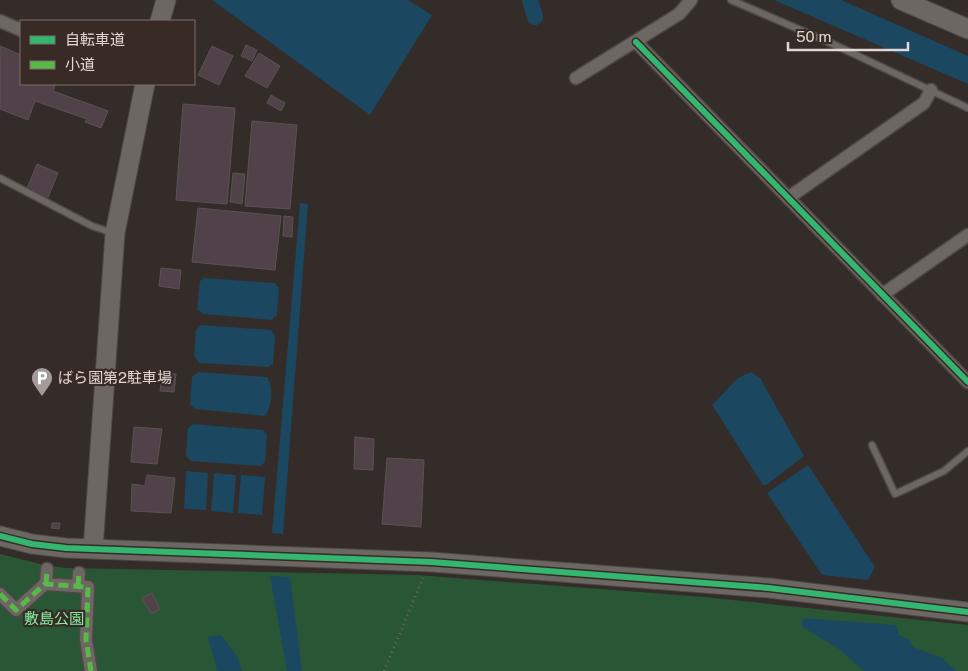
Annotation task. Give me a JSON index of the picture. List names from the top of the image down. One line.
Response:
{"parks":["敷島公園"],"places":{"parking":["ばら園第2駐車場"]},"legend":["自転車道","小道"],"scale_bar":"50 m"}
